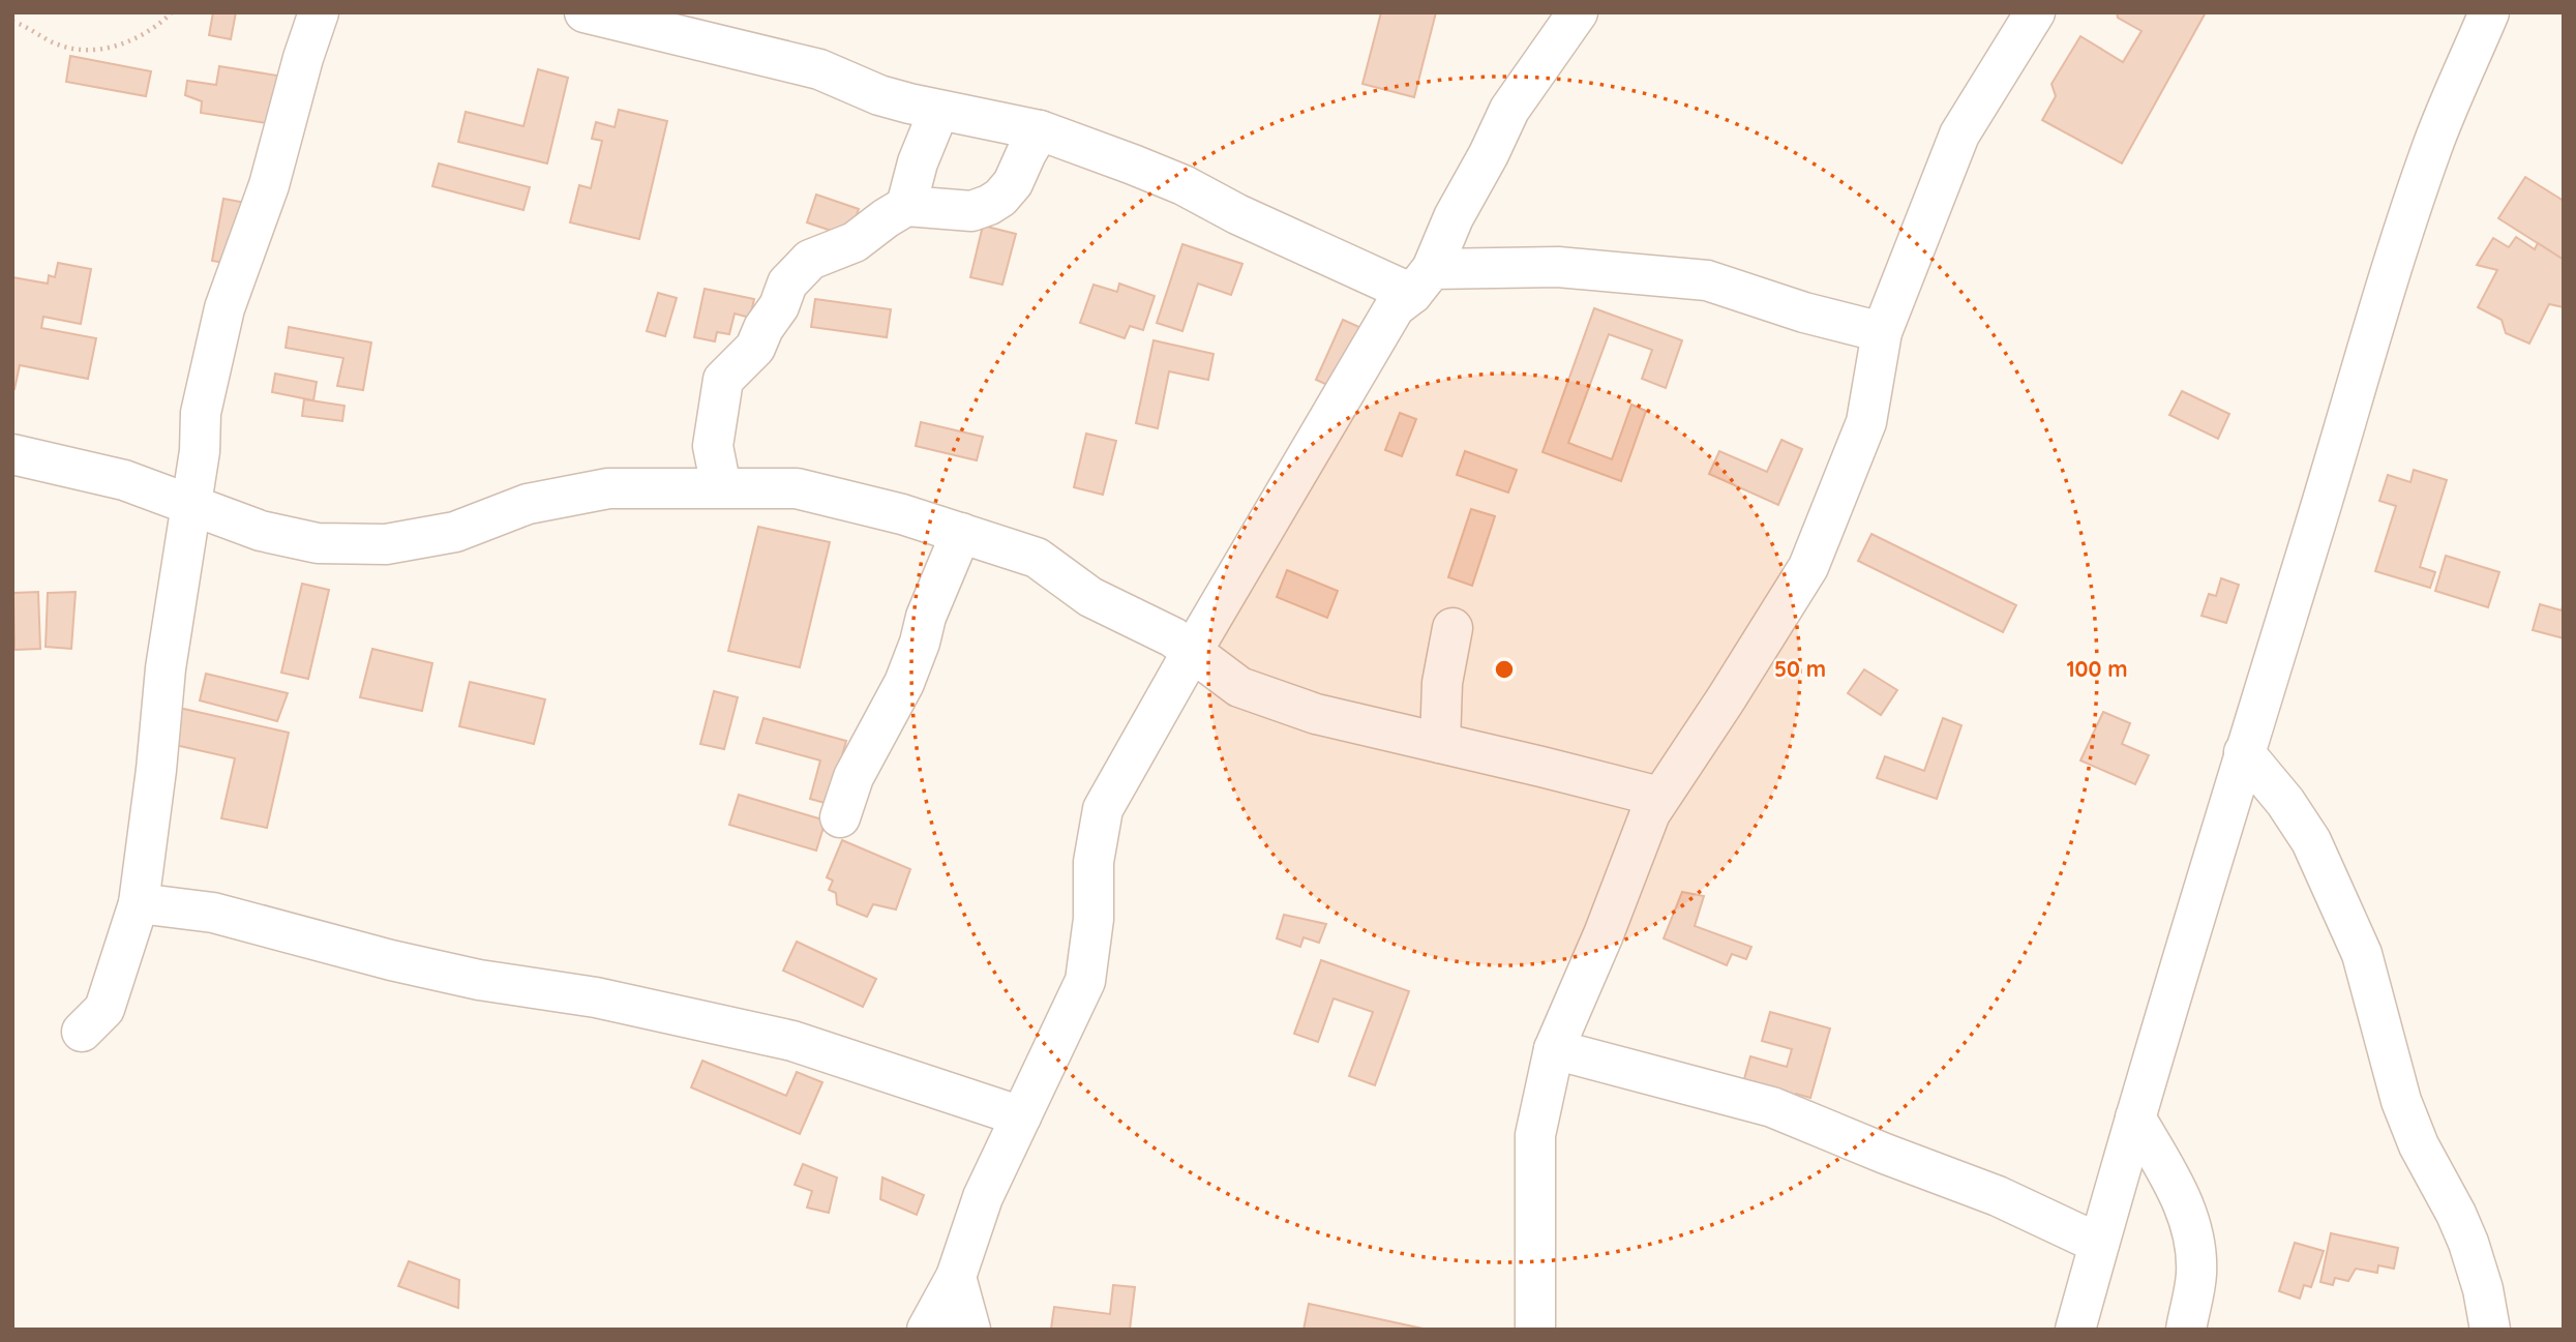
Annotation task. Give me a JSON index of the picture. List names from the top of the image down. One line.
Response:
{"rings":["50 m","100 m"]}
